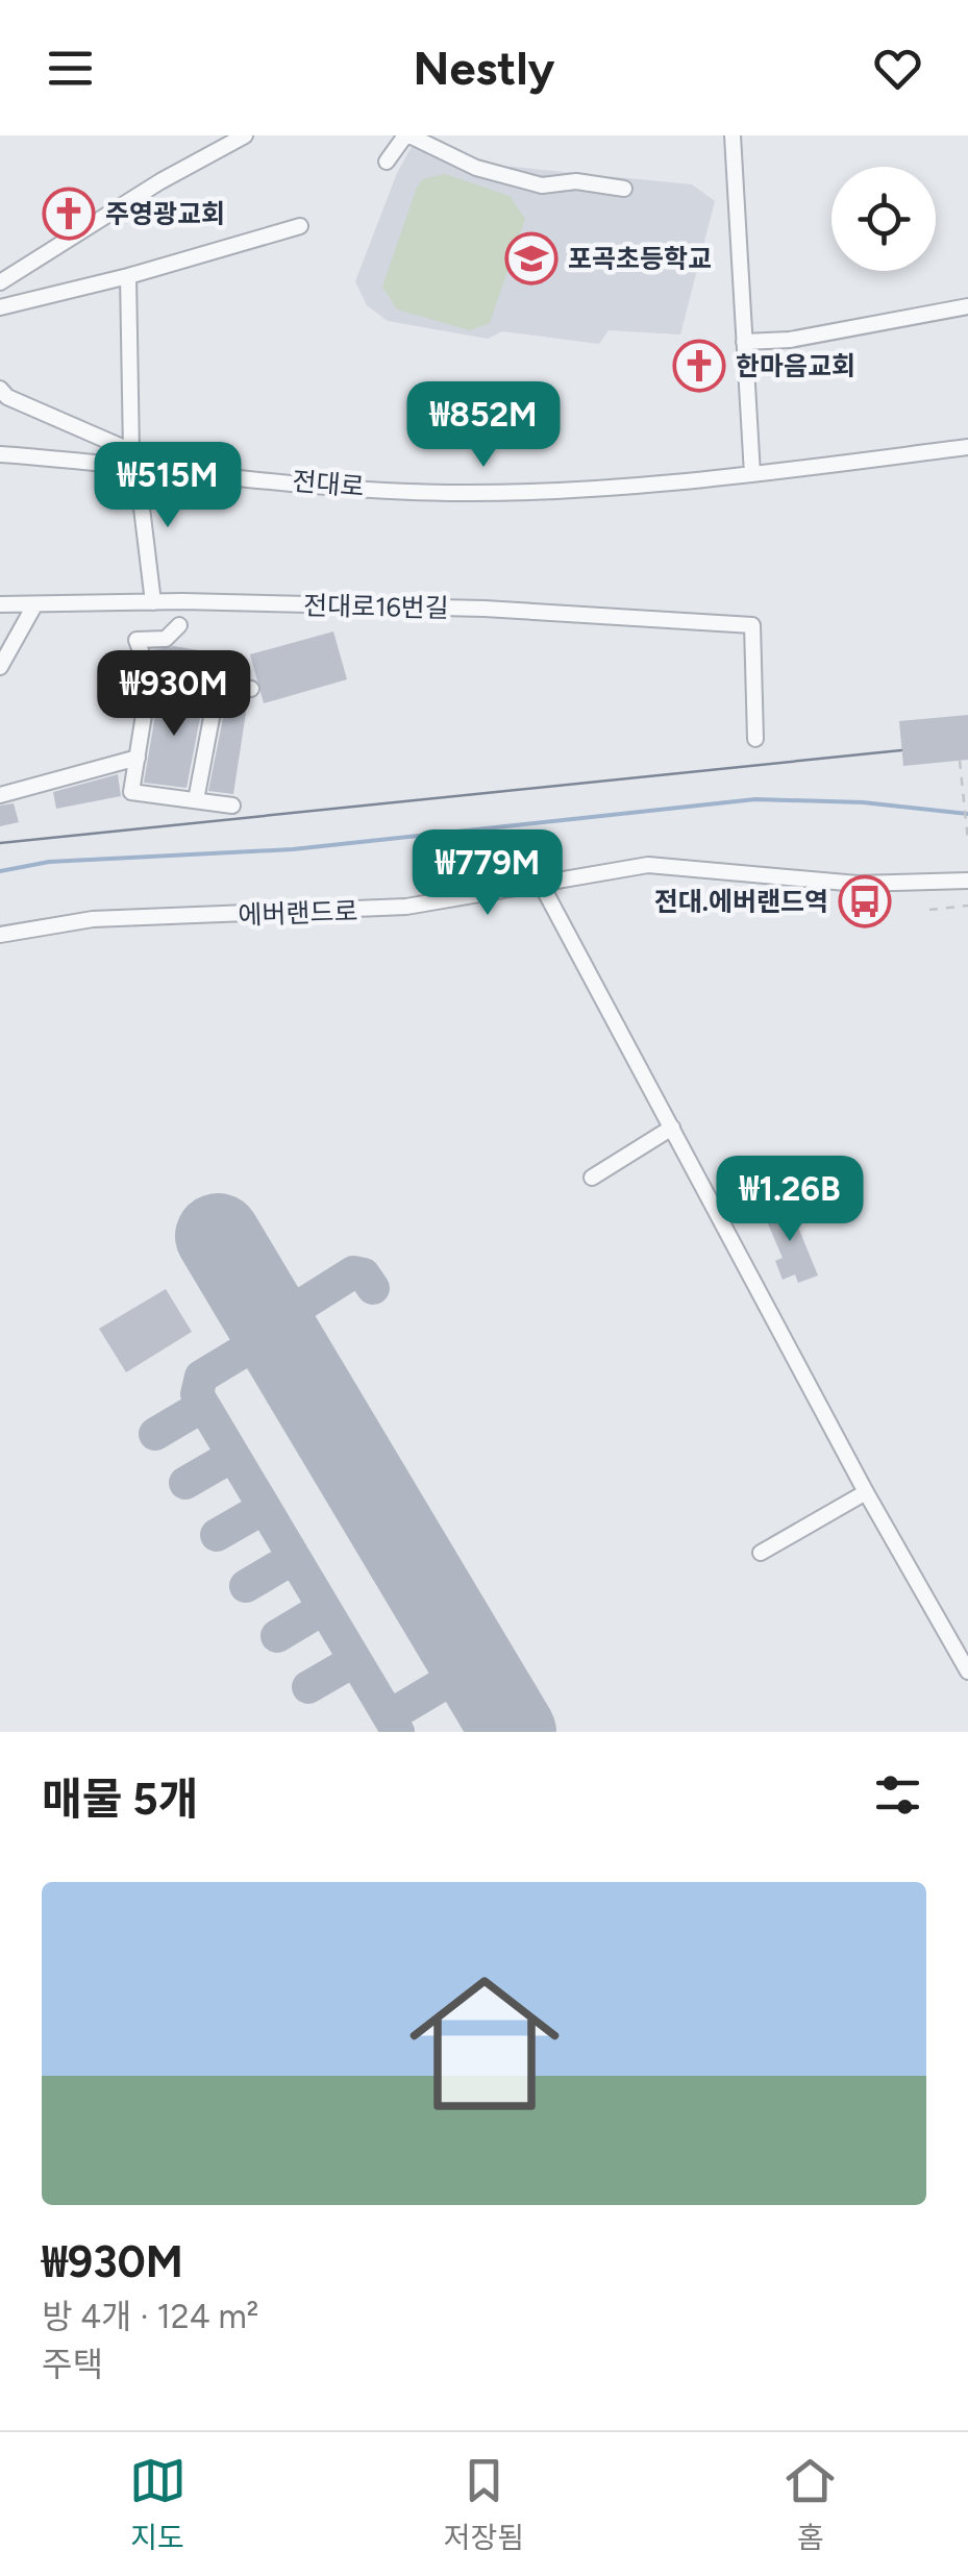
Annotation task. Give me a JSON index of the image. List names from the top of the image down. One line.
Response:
{"streets":{"street":["전대로","전대로16번길","에버랜드로"]},"places":{"church":["주영광교회","한마음교회"],"school or university":["포곡초등학교"],"bus stop":["전대.에버랜드역"]},"page":{"header":"Nestly","price":["₩852M","₩515M","₩930M","₩779M","₩1.26B"],"heading":"매물 5개","list":[{"name":"₩930M","note":"방 4개 · 124 m² · 주택"}],"tabs":["지도","저장됨","홈"]}}
